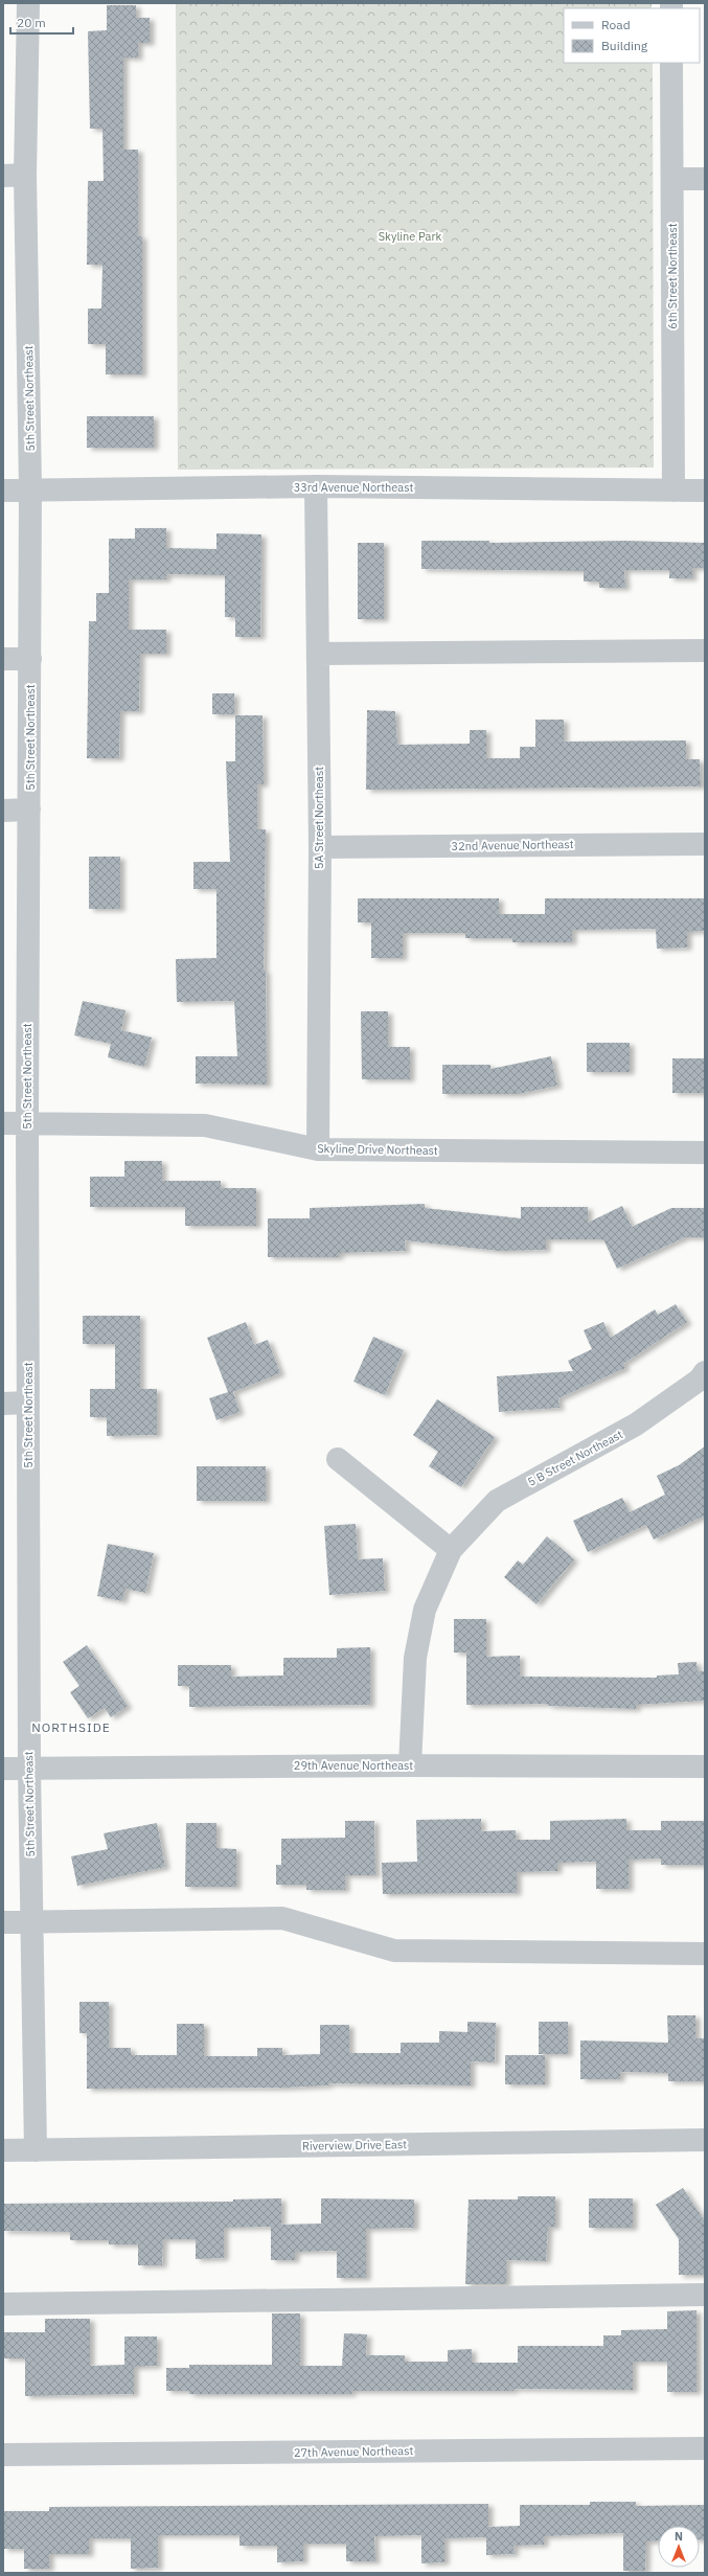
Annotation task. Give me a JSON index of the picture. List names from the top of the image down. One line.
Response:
{"streets":{"street":["6th Street Northeast","5th Street Northeast","33rd Avenue Northeast","5A Street Northeast","32nd Avenue Northeast","Skyline Drive Northeast","5 B Street Northeast","29th Avenue Northeast","Riverview Drive East","27th Avenue Northeast"]},"crossings":[["6th Street Northeast","33rd Avenue Northeast"],["5th Street Northeast","33rd Avenue Northeast"],["5th Street Northeast","Skyline Drive Northeast"],["5th Street Northeast","29th Avenue Northeast"],["5th Street Northeast","Riverview Drive East"],["33rd Avenue Northeast","5A Street Northeast"],["5A Street Northeast","32nd Avenue Northeast"],["5A Street Northeast","Skyline Drive Northeast"],["5 B Street Northeast","29th Avenue Northeast"]],"districts":["NORTHSIDE"],"parks":["Skyline Park"],"legend":["Road","Building"],"scale_bar":"20 m","north":"top"}
